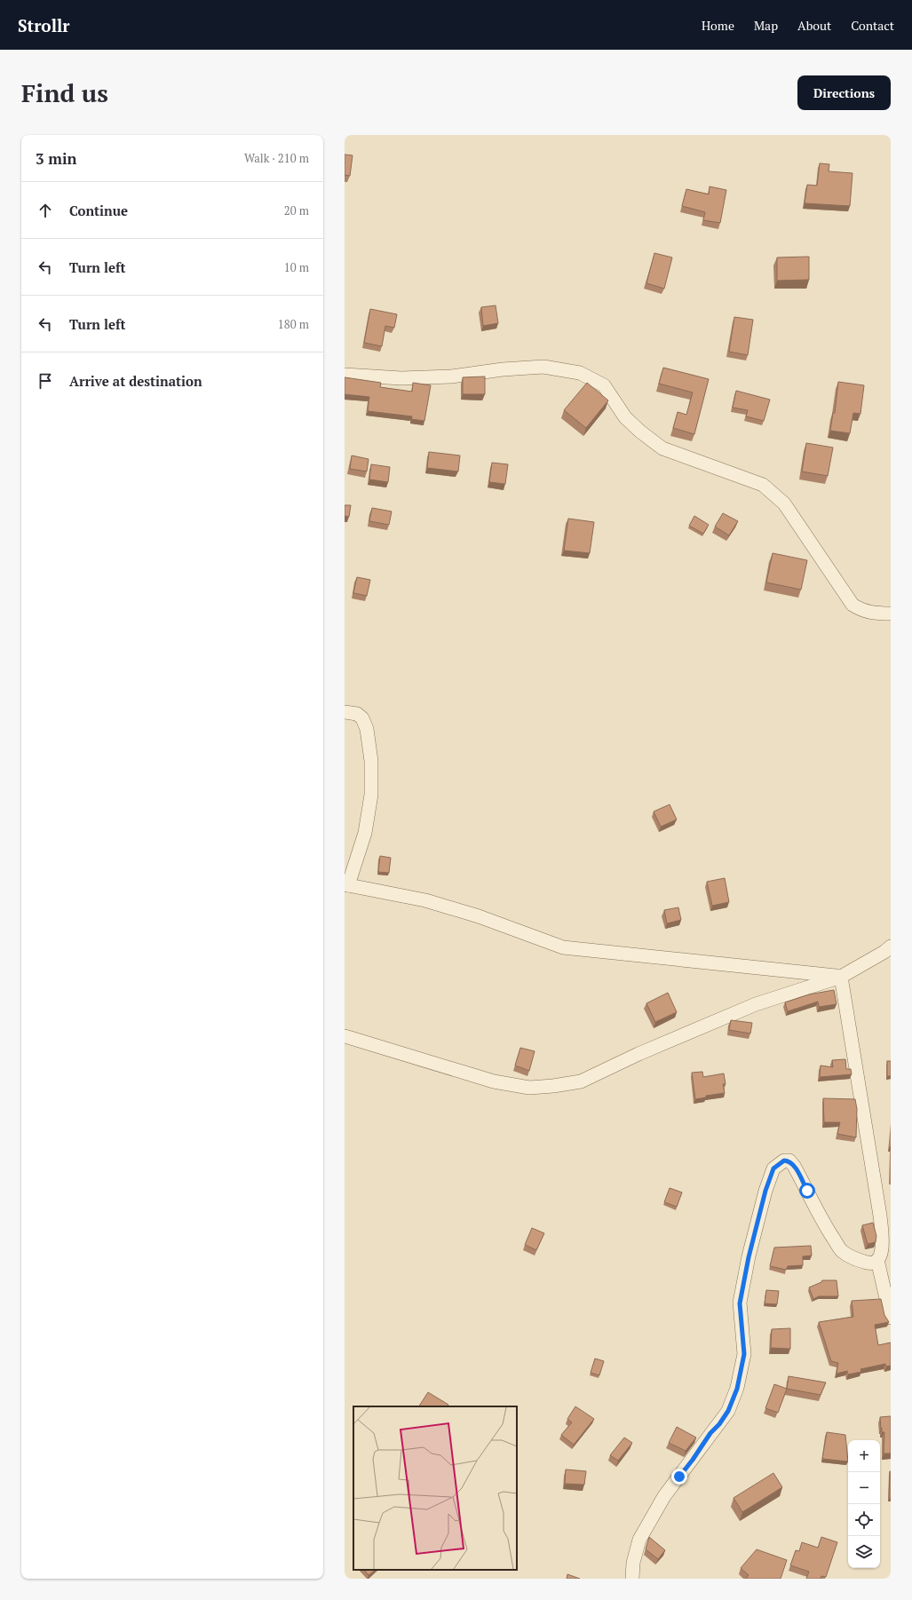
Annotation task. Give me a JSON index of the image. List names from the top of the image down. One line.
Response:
{"page":{"header":"Strollr","nav":["Home","Map","About","Contact"],"buttons":"Directions","title":"Find us","heading":["3 min","Walk · 210 m"],"list":[["Continue","20 m"],["Turn left","10 m"],["Turn left","180 m"],"Arrive at destination"],"map_buttons":["+","−"]}}
